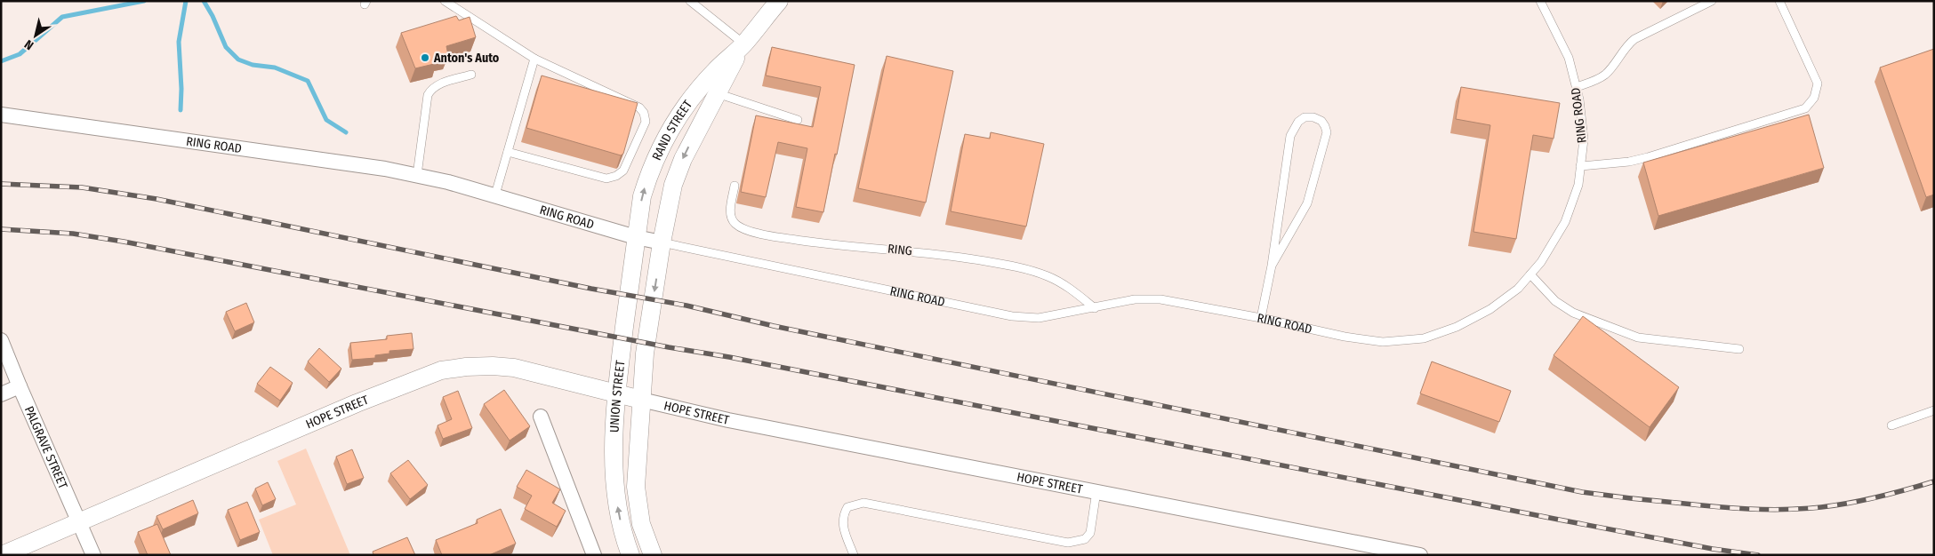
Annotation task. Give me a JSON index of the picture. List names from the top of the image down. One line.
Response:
{"streets":{"street":["RING ROAD","RAND STREET","UNION STREET","HOPE STREET","PALGRAVE STREET"],"lane":["RING"]},"crossings":[["RING ROAD","RAND STREET"],["RING ROAD","RING"],["RING ROAD","UNION STREET"],["RAND STREET","UNION STREET"],["UNION STREET","HOPE STREET"],["HOPE STREET","PALGRAVE STREET"]],"places":["Anton's Auto"],"north":"bottom left"}
